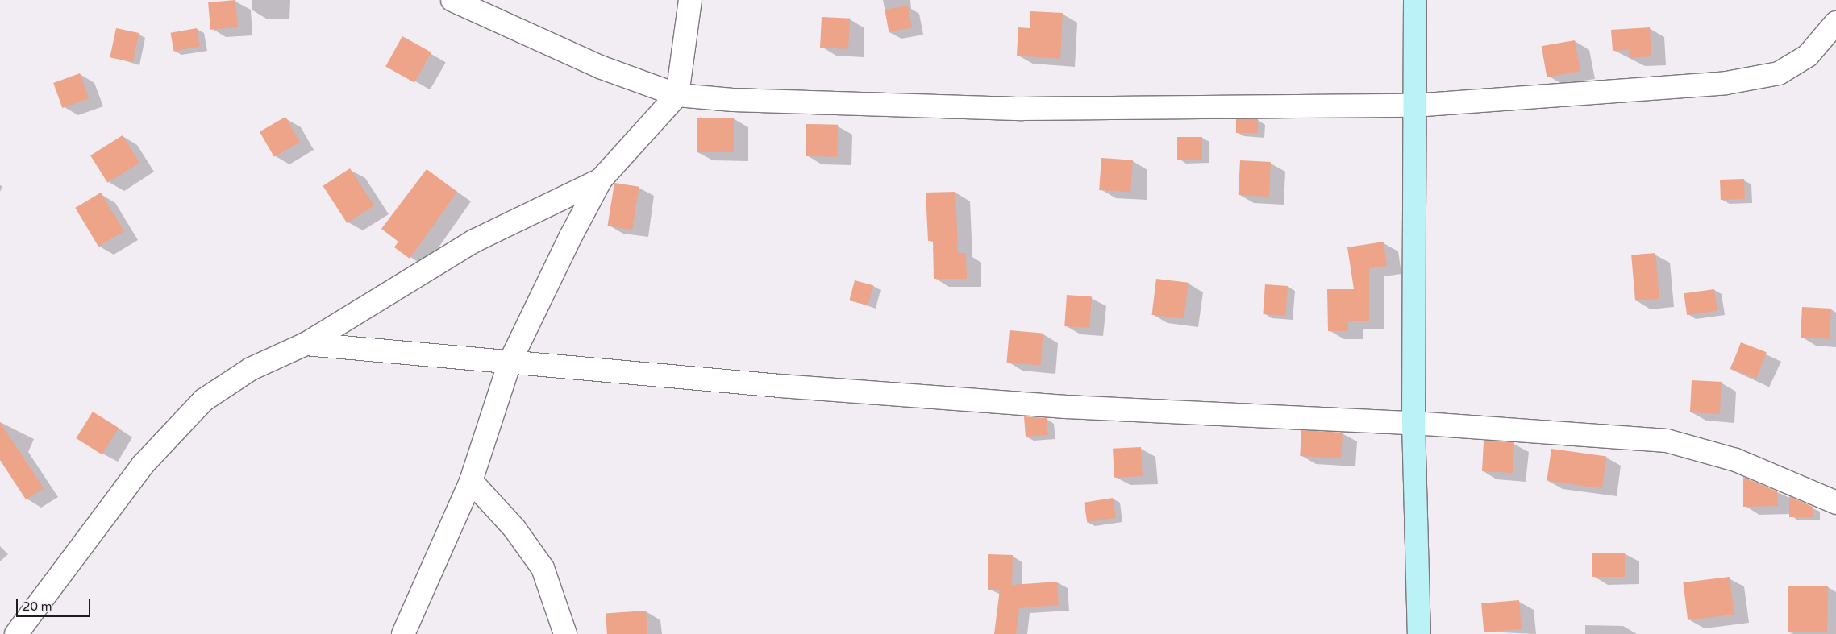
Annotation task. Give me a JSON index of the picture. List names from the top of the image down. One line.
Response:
{"scale_bar":"20 m"}
